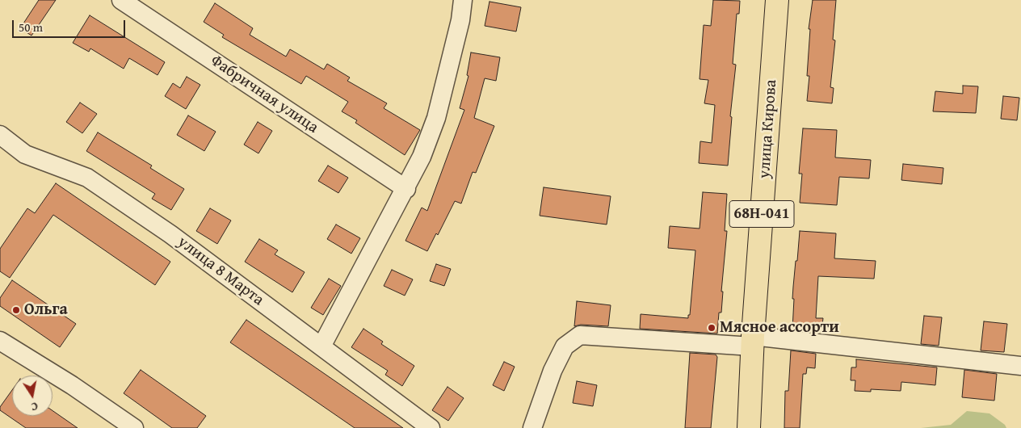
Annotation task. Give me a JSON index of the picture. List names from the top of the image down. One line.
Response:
{"streets":{"main road":["улица Кирова","68Н-041"],"street":["Фабричная улица","улица 8 Марта"]},"places":["Ольга","Мясное ассорти"],"scale_bar":"50 m","north":"bottom"}
